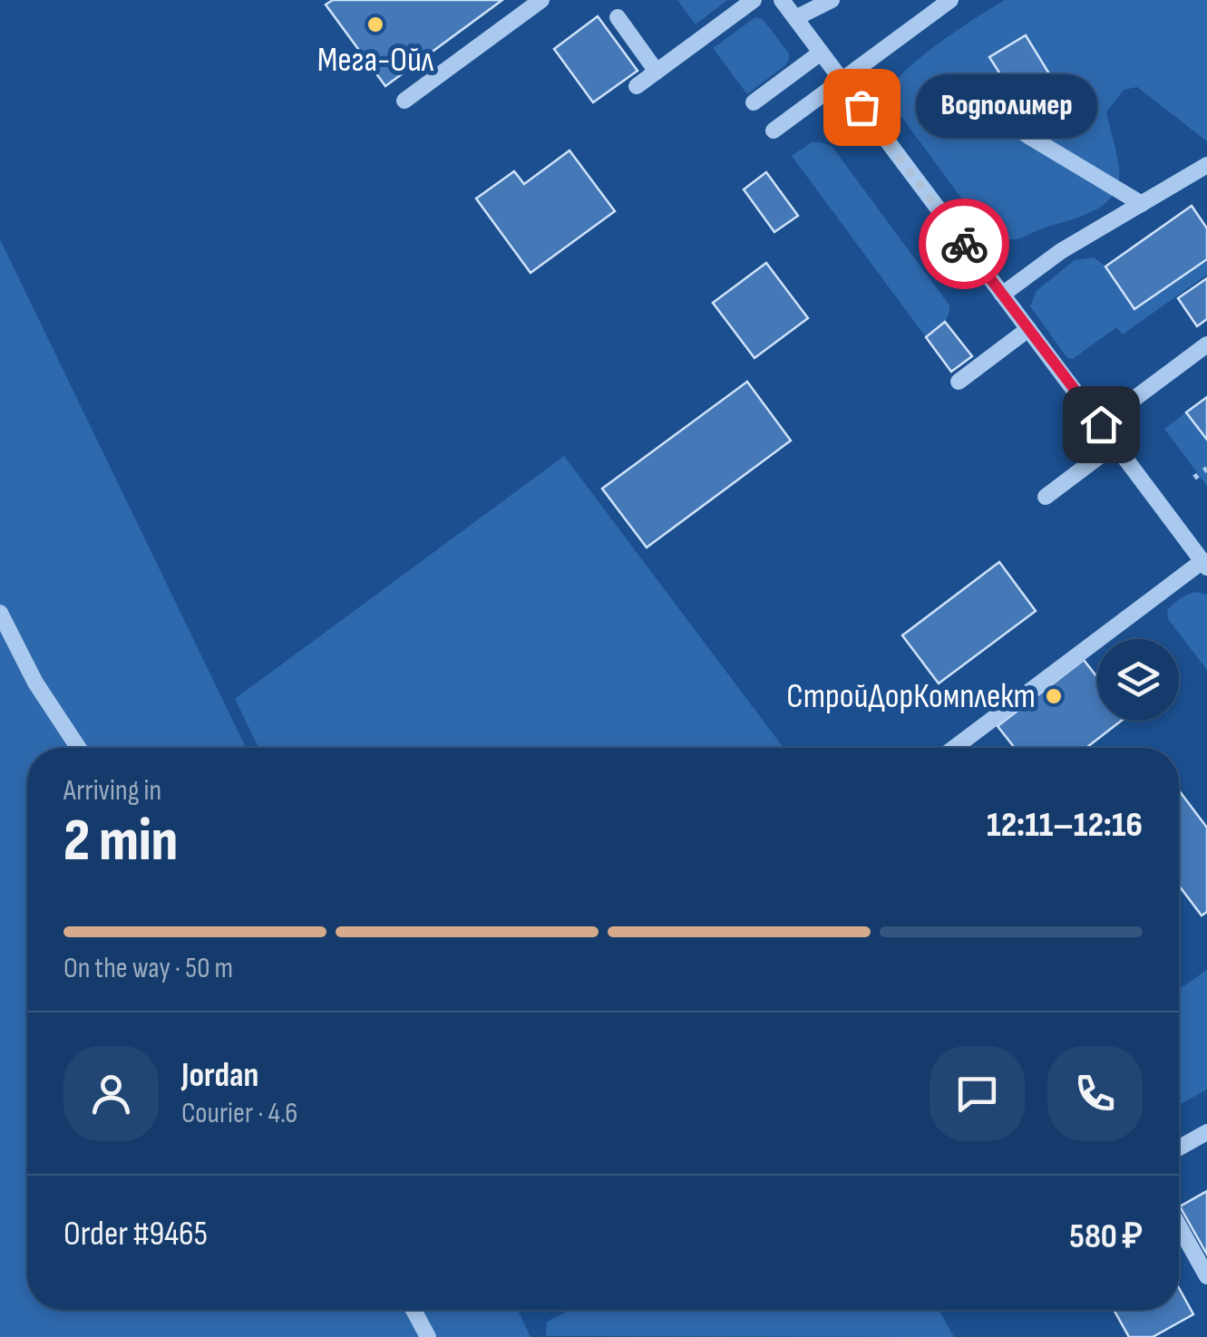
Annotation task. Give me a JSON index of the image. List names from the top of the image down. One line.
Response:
{"places":["Мега-Ойл","Водполимер","СтройДорКомплект"],"page":{"bubble":"Водполимер","heading":["2 min","Arriving in","12:11–12:16"],"panel":["Jordan","Courier · 4.6","Order #9465","580 ₽"],"bar":"On the way · 50 m"}}
